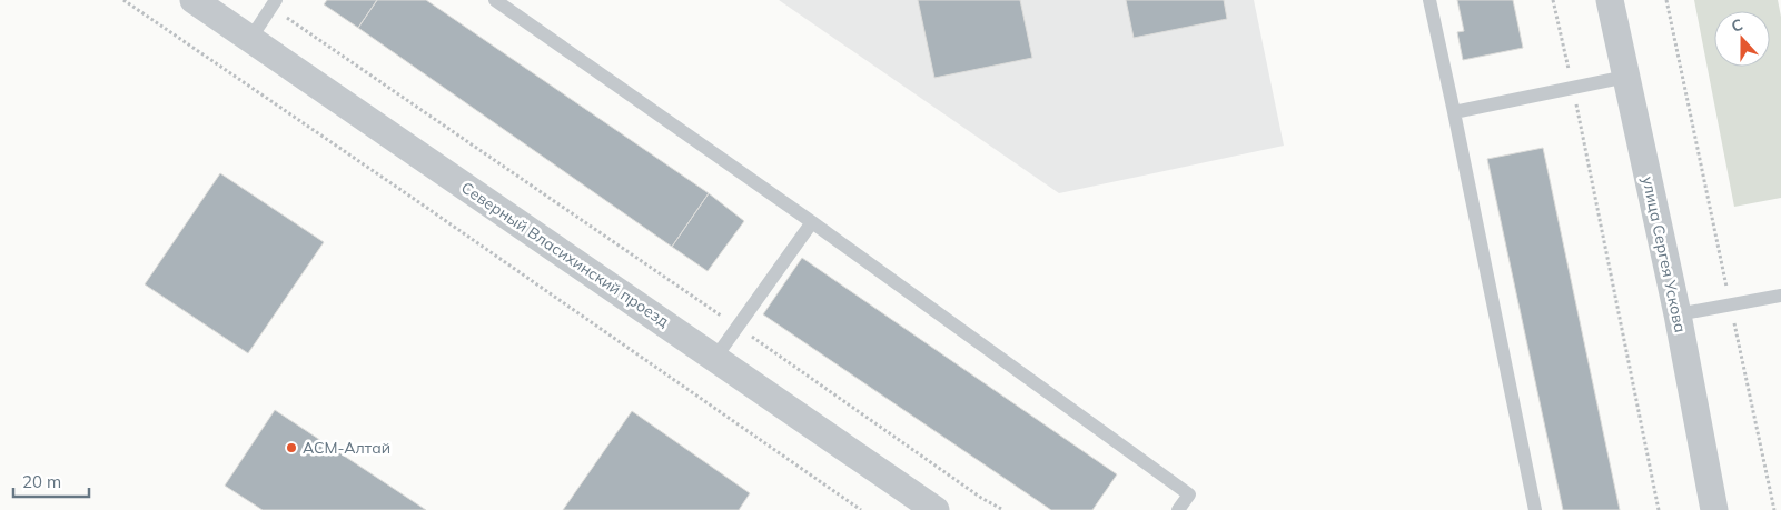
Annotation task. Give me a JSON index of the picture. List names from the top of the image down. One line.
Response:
{"streets":{"street":["Северный Власихинский проезд","улица Сергея Ускова"]},"places":["АСМ-Алтай"],"scale_bar":"20 m","north":"top"}
